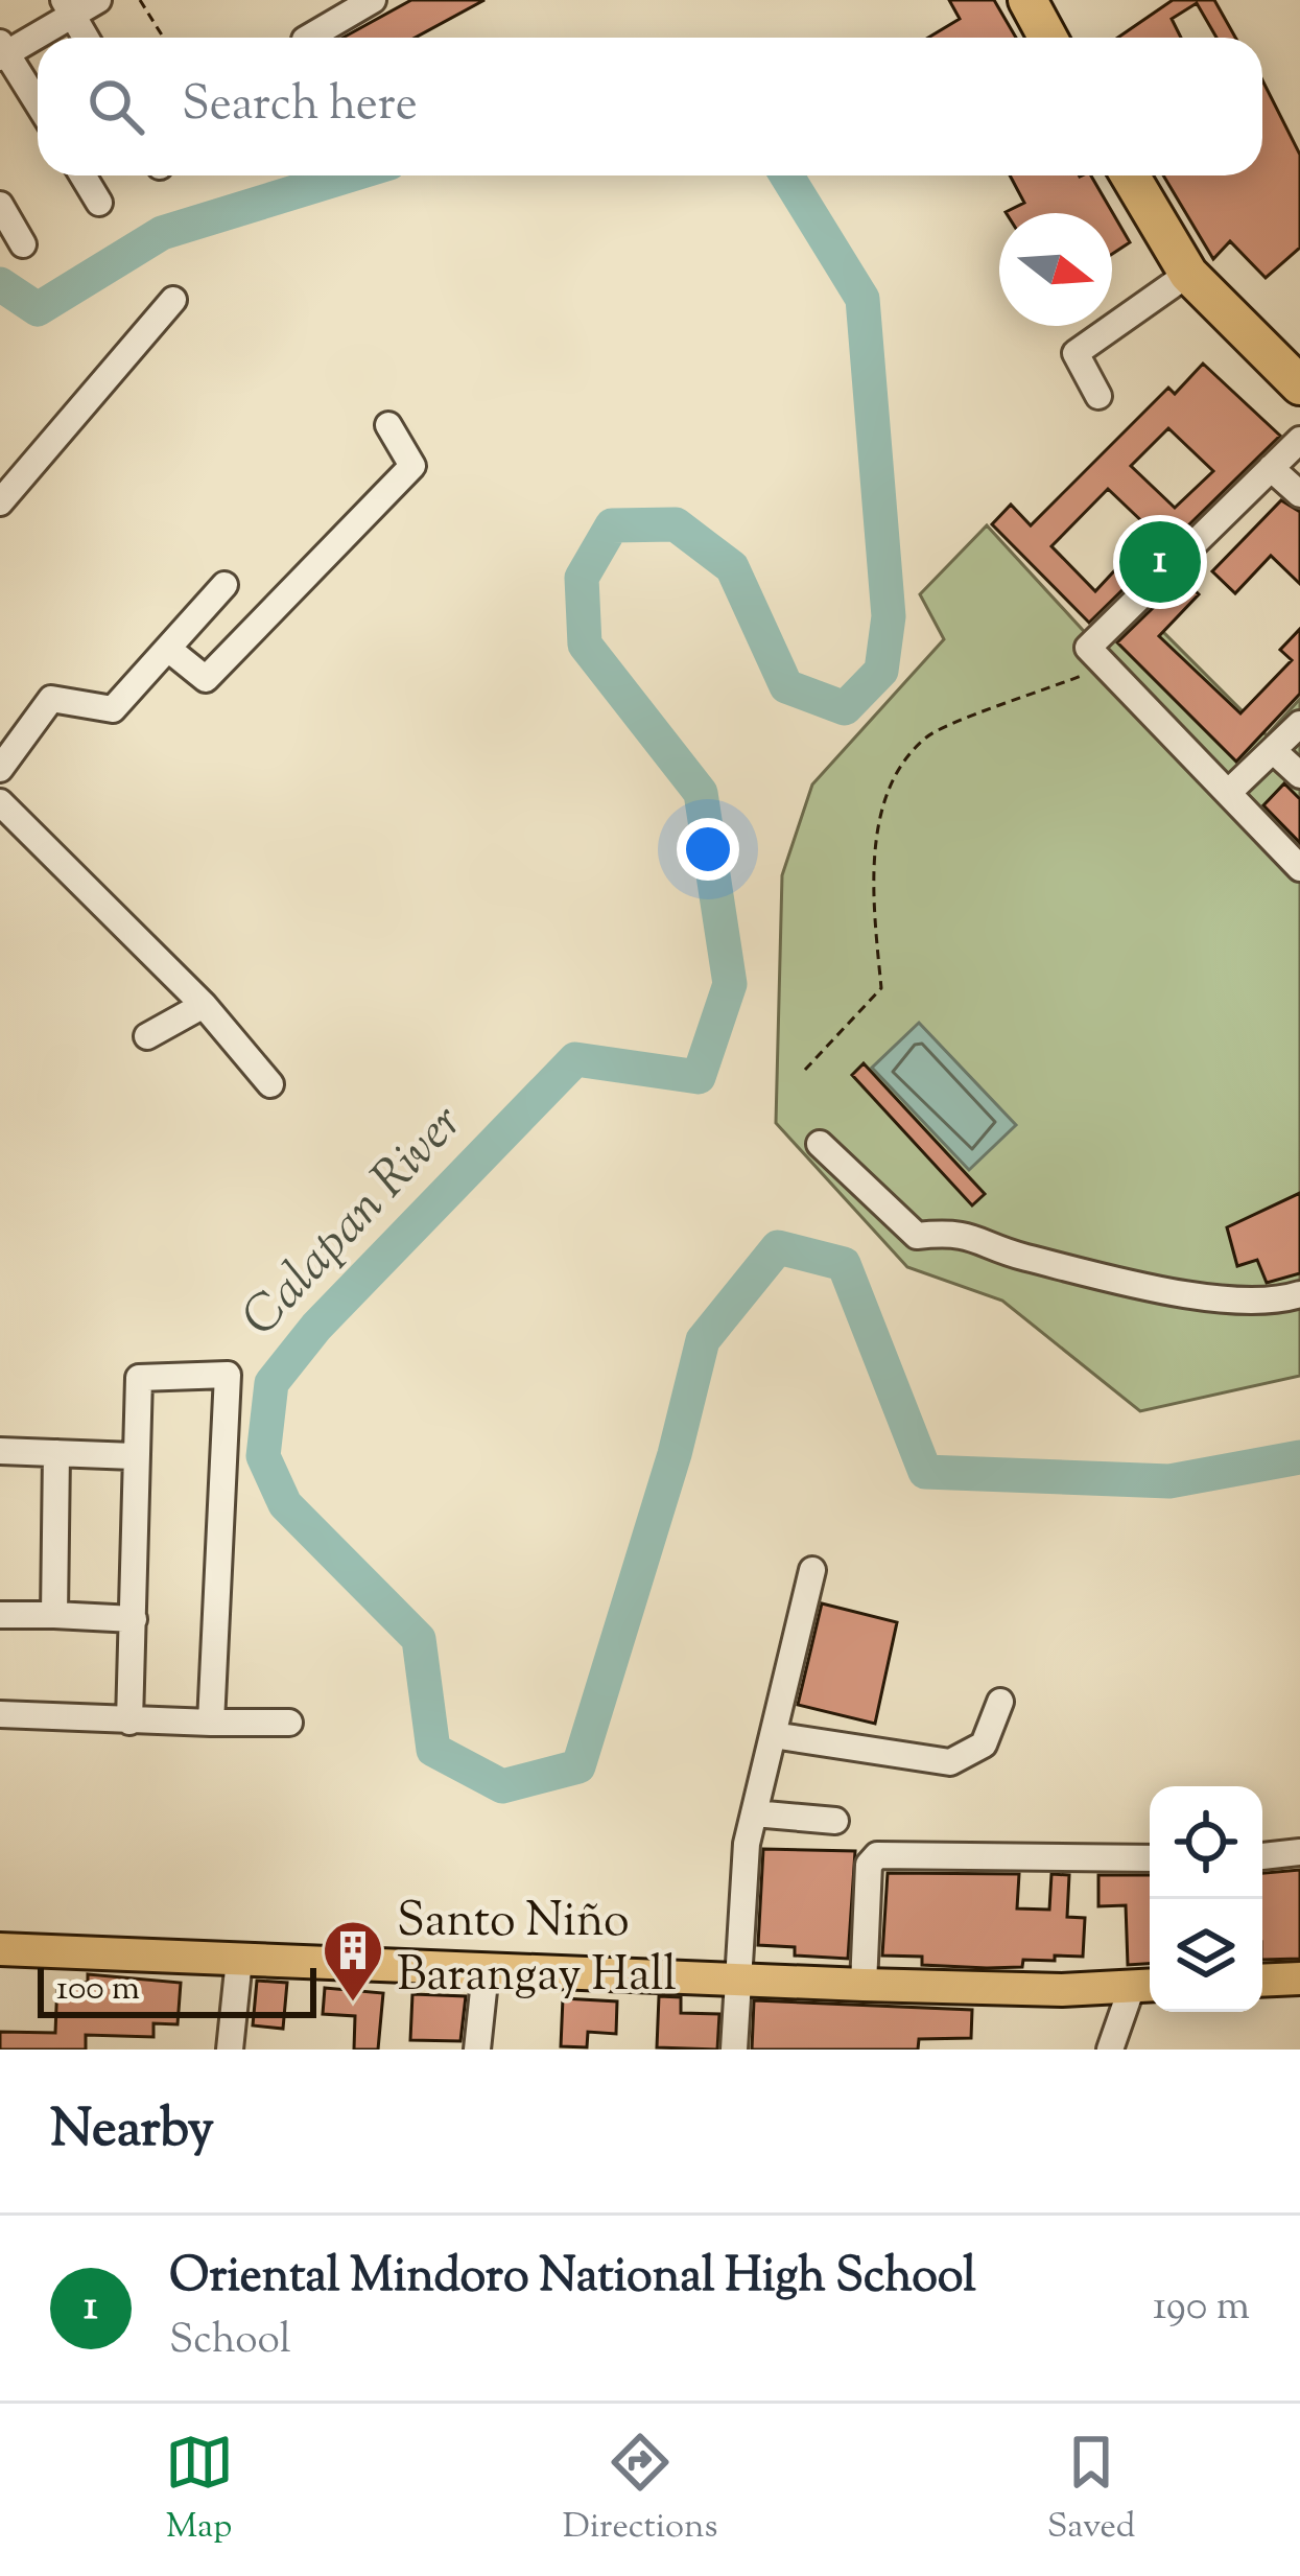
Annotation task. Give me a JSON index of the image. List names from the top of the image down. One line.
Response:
{"water":["Calapan River"],"places":{"building":["Santo Niño Barangay Hall"]},"scale_bar":"100 m","north":"right","page":{"search":"Search here","pins":"1","scale":"100 m","heading":"Nearby","list":[{"mark":"1","name":"Oriental Mindoro National High School","note":"School","value":"190 m"}],"nav":["Map","Directions","Saved"]}}
